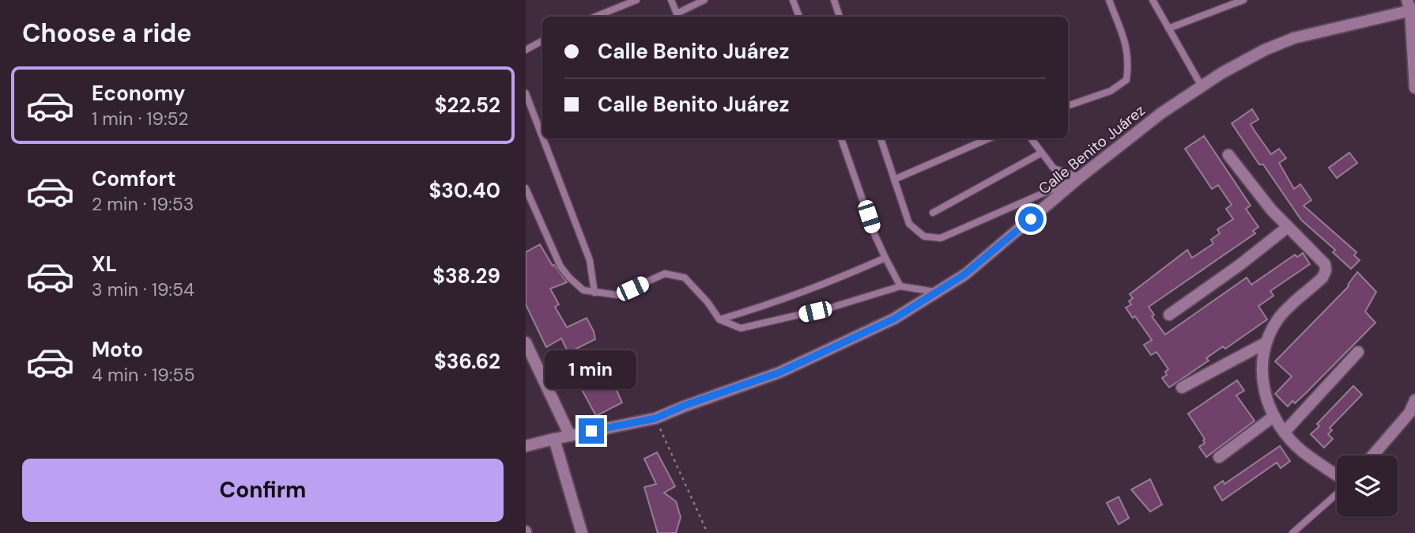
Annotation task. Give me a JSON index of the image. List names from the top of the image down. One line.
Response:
{"streets":{"street":["Calle Benito Juárez"]},"page":{"heading":"Choose a ride","banner":["Calle Benito Juárez","Calle Benito Juárez"],"list":[{"name":"Economy","note":"1 min · 19:52","value":"$22.52"},{"name":"Comfort","note":"2 min · 19:53","value":"$30.40"},{"name":"XL","note":"3 min · 19:54","value":"$38.29"},{"name":"Moto","note":"4 min · 19:55","value":"$36.62"}],"bubble":"1 min","buttons":"Confirm"}}
